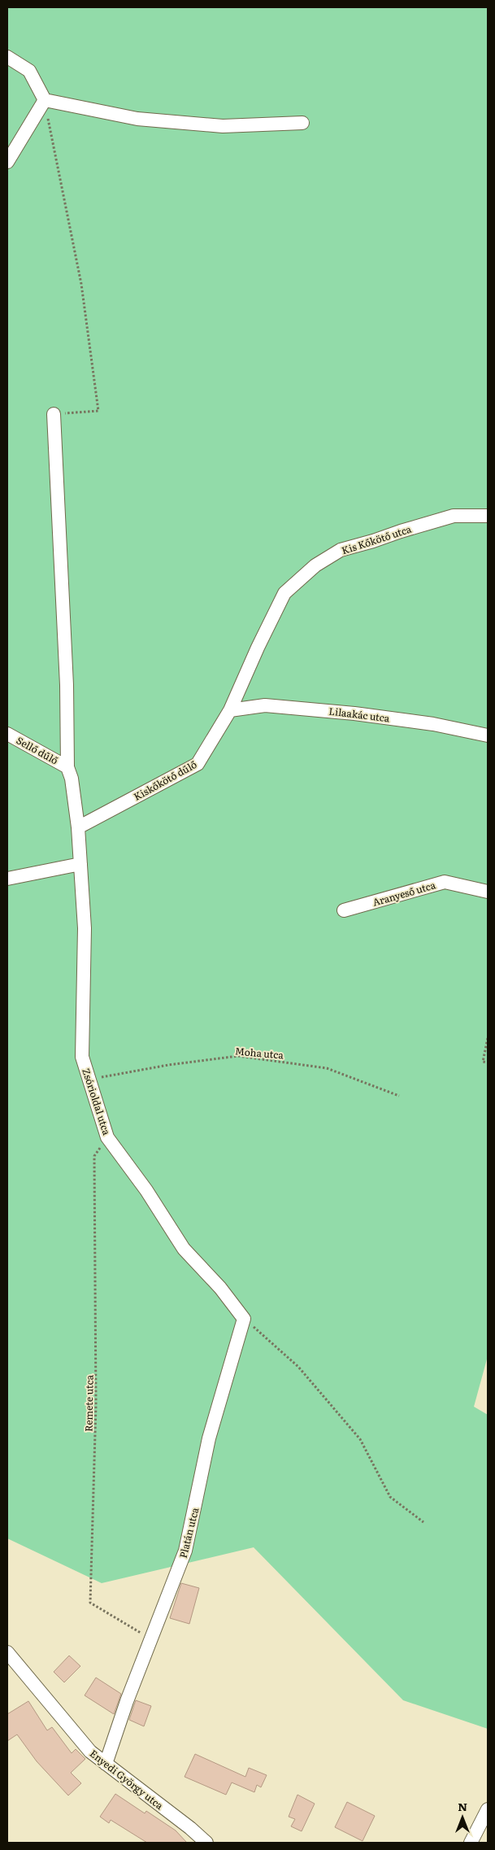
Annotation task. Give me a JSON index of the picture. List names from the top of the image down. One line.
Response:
{"streets":{"street":["Kis Kőkötő utca","Lilaakác utca","Sellő dűlő","Kiskőkötő dűlő","Aranyeső utca","Zsórioldal utca","Platán utca","Enyedi György utca"],"path":["Moha utca","Remete utca"]},"crossings":[["Kis Kőkötő utca","Lilaakác utca"],["Kis Kőkötő utca","Kiskőkötő dűlő"],["Lilaakác utca","Kiskőkötő dűlő"],["Sellő dűlő","Zsórioldal utca"],["Kiskőkötő dűlő","Zsórioldal utca"],["Moha utca","Zsórioldal utca"],["Zsórioldal utca","Remete utca"],["Zsórioldal utca","Platán utca"],["Remete utca","Platán utca"],["Platán utca","Enyedi György utca"]],"north":"top"}
